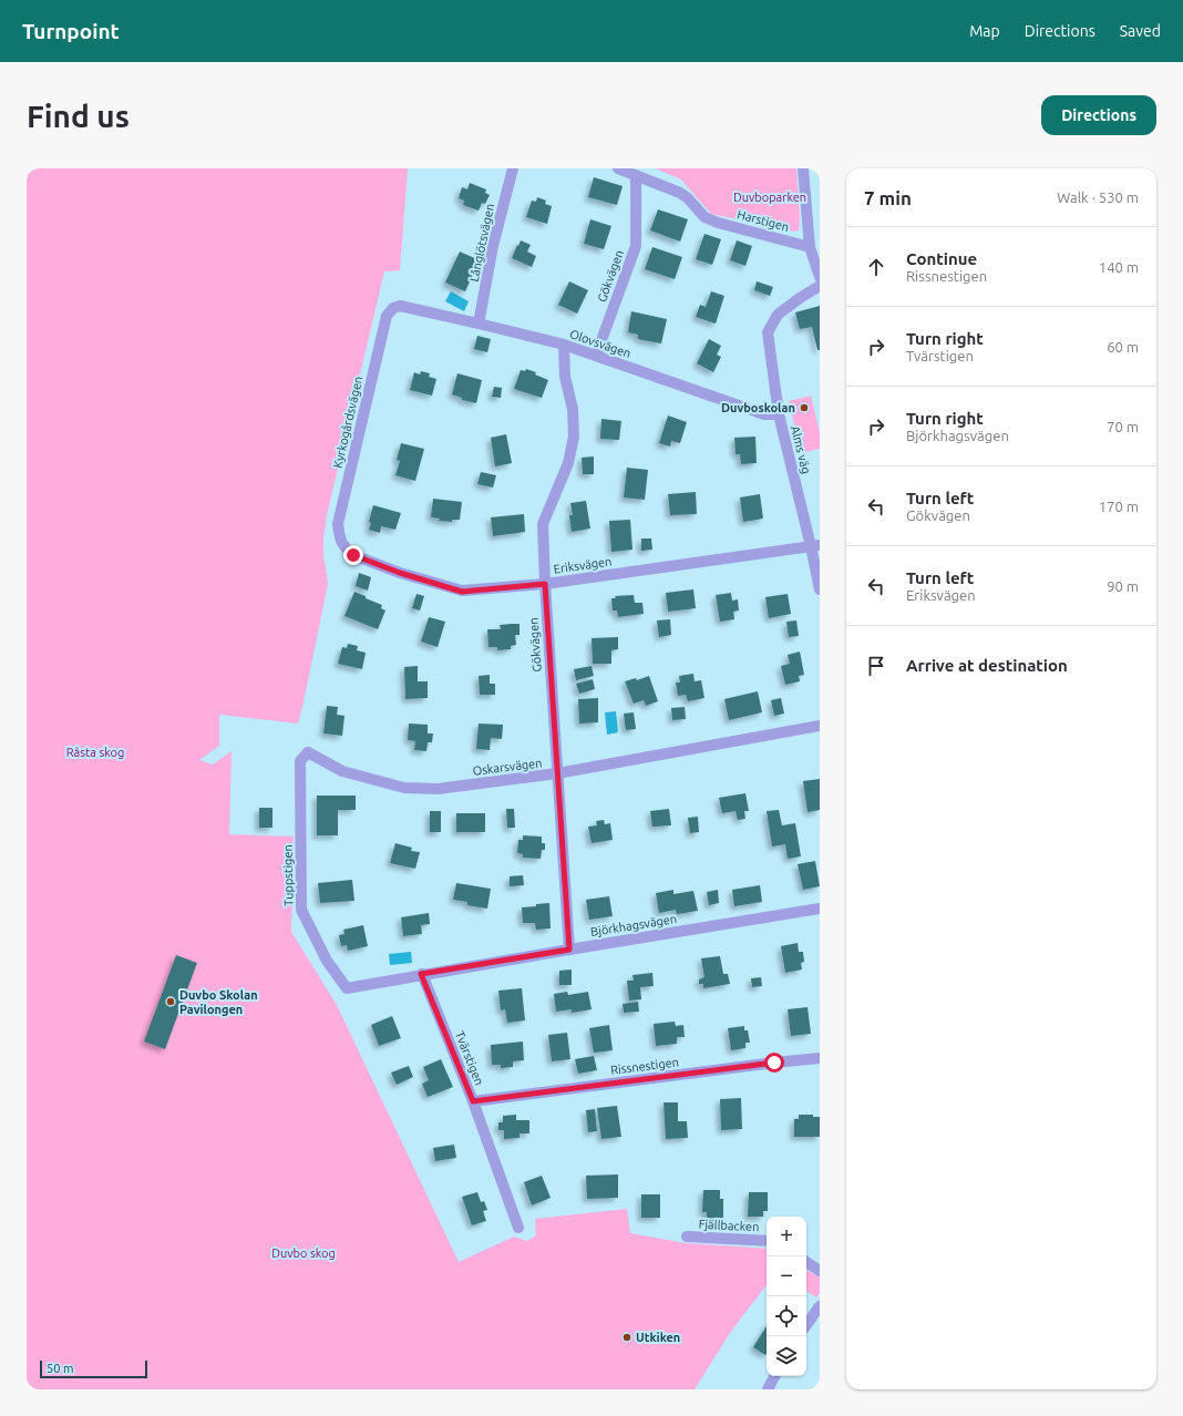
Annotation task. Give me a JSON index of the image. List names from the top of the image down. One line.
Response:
{"streets":{"street":["Harstigen","Långlötsvägen","Gökvägen","Olovsvägen","Kyrkogårdsvägen","Alms väg","Eriksvägen","Oskarsvägen","Tuppstigen","Björkhagsvägen","Tvärstigen","Rissnestigen","Fjällbacken"]},"crossings":[["Harstigen","Gökvägen"],["Långlötsvägen","Olovsvägen"],["Gökvägen","Olovsvägen"],["Gökvägen","Eriksvägen"],["Gökvägen","Oskarsvägen"],["Gökvägen","Björkhagsvägen"],["Olovsvägen","Kyrkogårdsvägen"],["Olovsvägen","Alms väg"],["Kyrkogårdsvägen","Eriksvägen"],["Alms väg","Eriksvägen"],["Oskarsvägen","Tuppstigen"],["Tuppstigen","Björkhagsvägen"],["Björkhagsvägen","Tvärstigen"],["Tvärstigen","Rissnestigen"]],"parks":["Duvboparken","Råsta skog","Duvbo skog"],"places":["Duvboskolan","Duvbo Skolan Pavilongen","Utkiken"],"scale_bar":"50 m","page":{"header":"Turnpoint","nav":["Map","Directions","Saved"],"buttons":"Directions","title":"Find us","heading":["7 min","Walk · 530 m"],"list":[["Continue","Rissnestigen","140 m"],["Turn right","Tvärstigen","60 m"],["Turn right","Björkhagsvägen","70 m"],["Turn left","Gökvägen","170 m"],["Turn left","Eriksvägen","90 m"],"Arrive at destination"],"map_buttons":["+","−"],"scale":"50 m"}}
